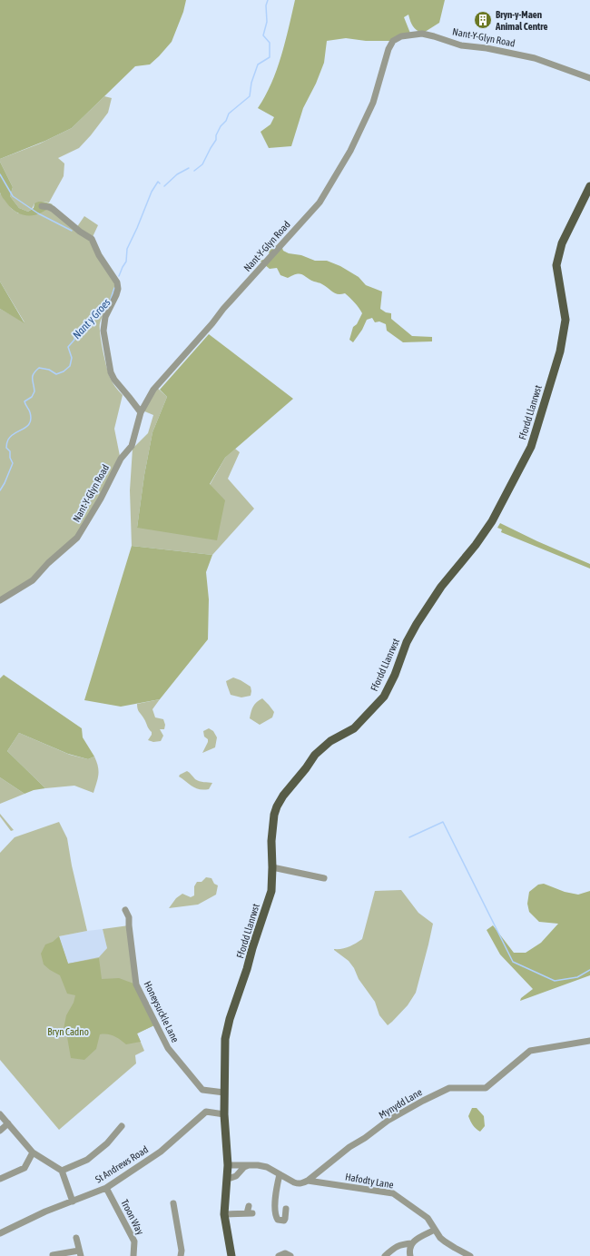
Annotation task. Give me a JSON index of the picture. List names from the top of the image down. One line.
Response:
{"streets":{"main road":["Ffordd Llanrwst"],"street":["Nant-Y-Glyn Road","Honeysuckle Lane","Mynydd Lane","St Andrews Road","Hafodty Lane","Troon Way"]},"crossings":[["Ffordd Llanrwst","Honeysuckle Lane"],["Ffordd Llanrwst","St Andrews Road"],["Mynydd Lane","Hafodty Lane"],["St Andrews Road","Troon Way"]],"water":["Nant y Groes"],"parks":["Bryn Cadno"],"places":{"building":["Bryn-y-Maen Animal Centre"]}}
